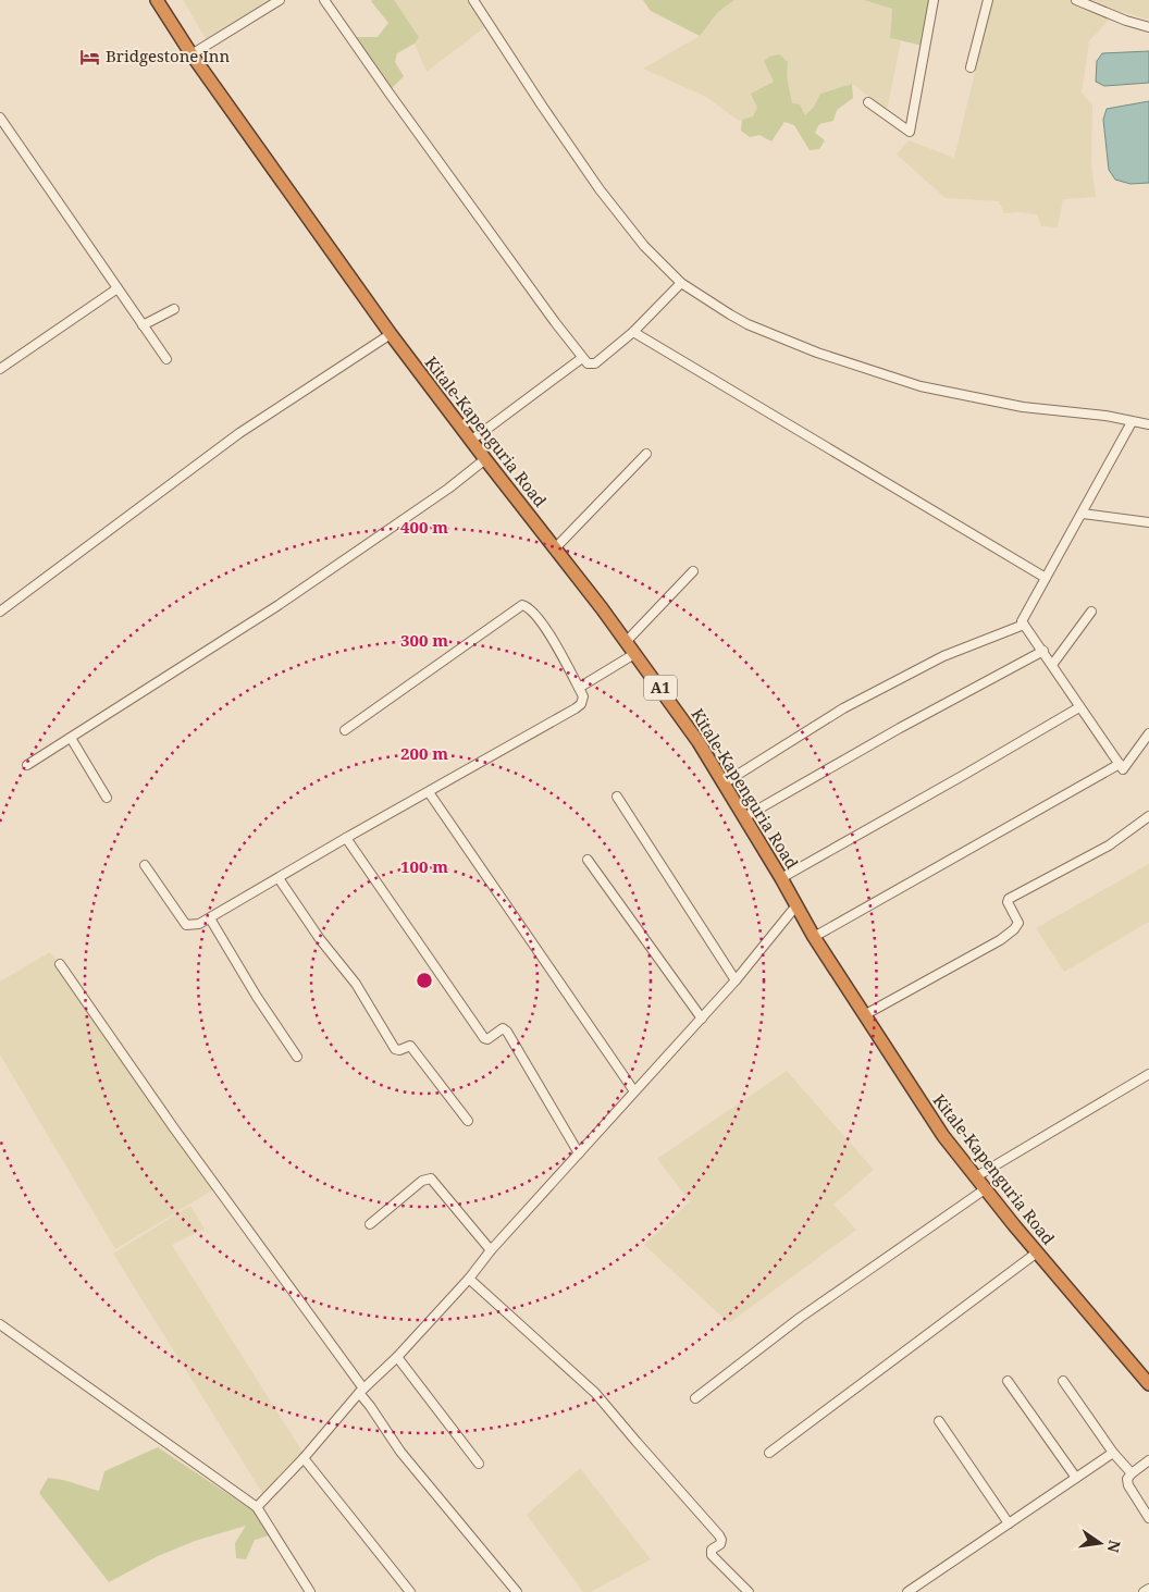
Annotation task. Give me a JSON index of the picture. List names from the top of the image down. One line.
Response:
{"streets":{"highway":["Kitale-Kapenguria Road","A1"]},"places":{"hotel":["Bridgestone Inn"]},"north":"right","rings":["400 m","300 m","200 m","100 m"]}
